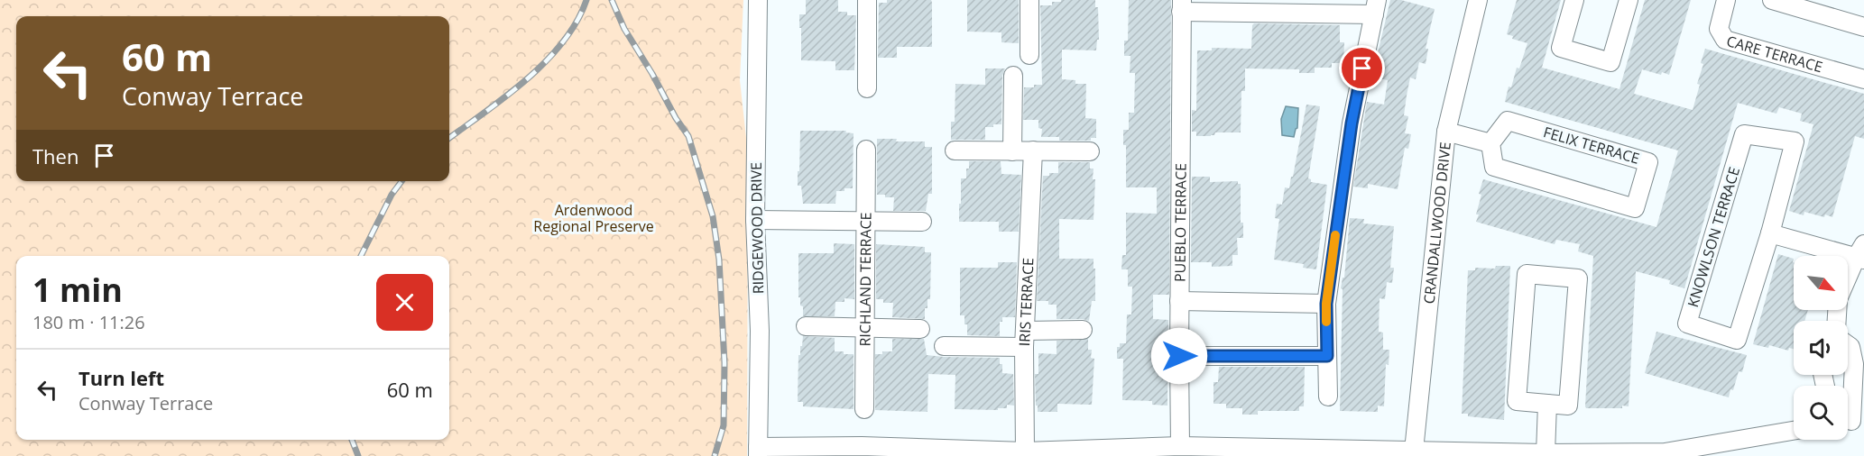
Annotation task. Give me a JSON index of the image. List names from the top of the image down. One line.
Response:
{"streets":{"street":["CARE TERRACE","FELIX TERRACE","PUEBLO TERRACE","CRANDALLWOOD DRIVE","RIDGEWOOD DRIVE","KNOWLSON TERRACE","RICHLAND TERRACE","IRIS TERRACE"]},"parks":["Ardenwood Regional Preserve"],"north":"bottom right","page":{"turn":["60 m","Conway Terrace"],"then":"Then","heading":["1 min","180 m · 11:26"],"list":[{"name":"Turn left","note":"Conway Terrace","value":"60 m"}]}}
